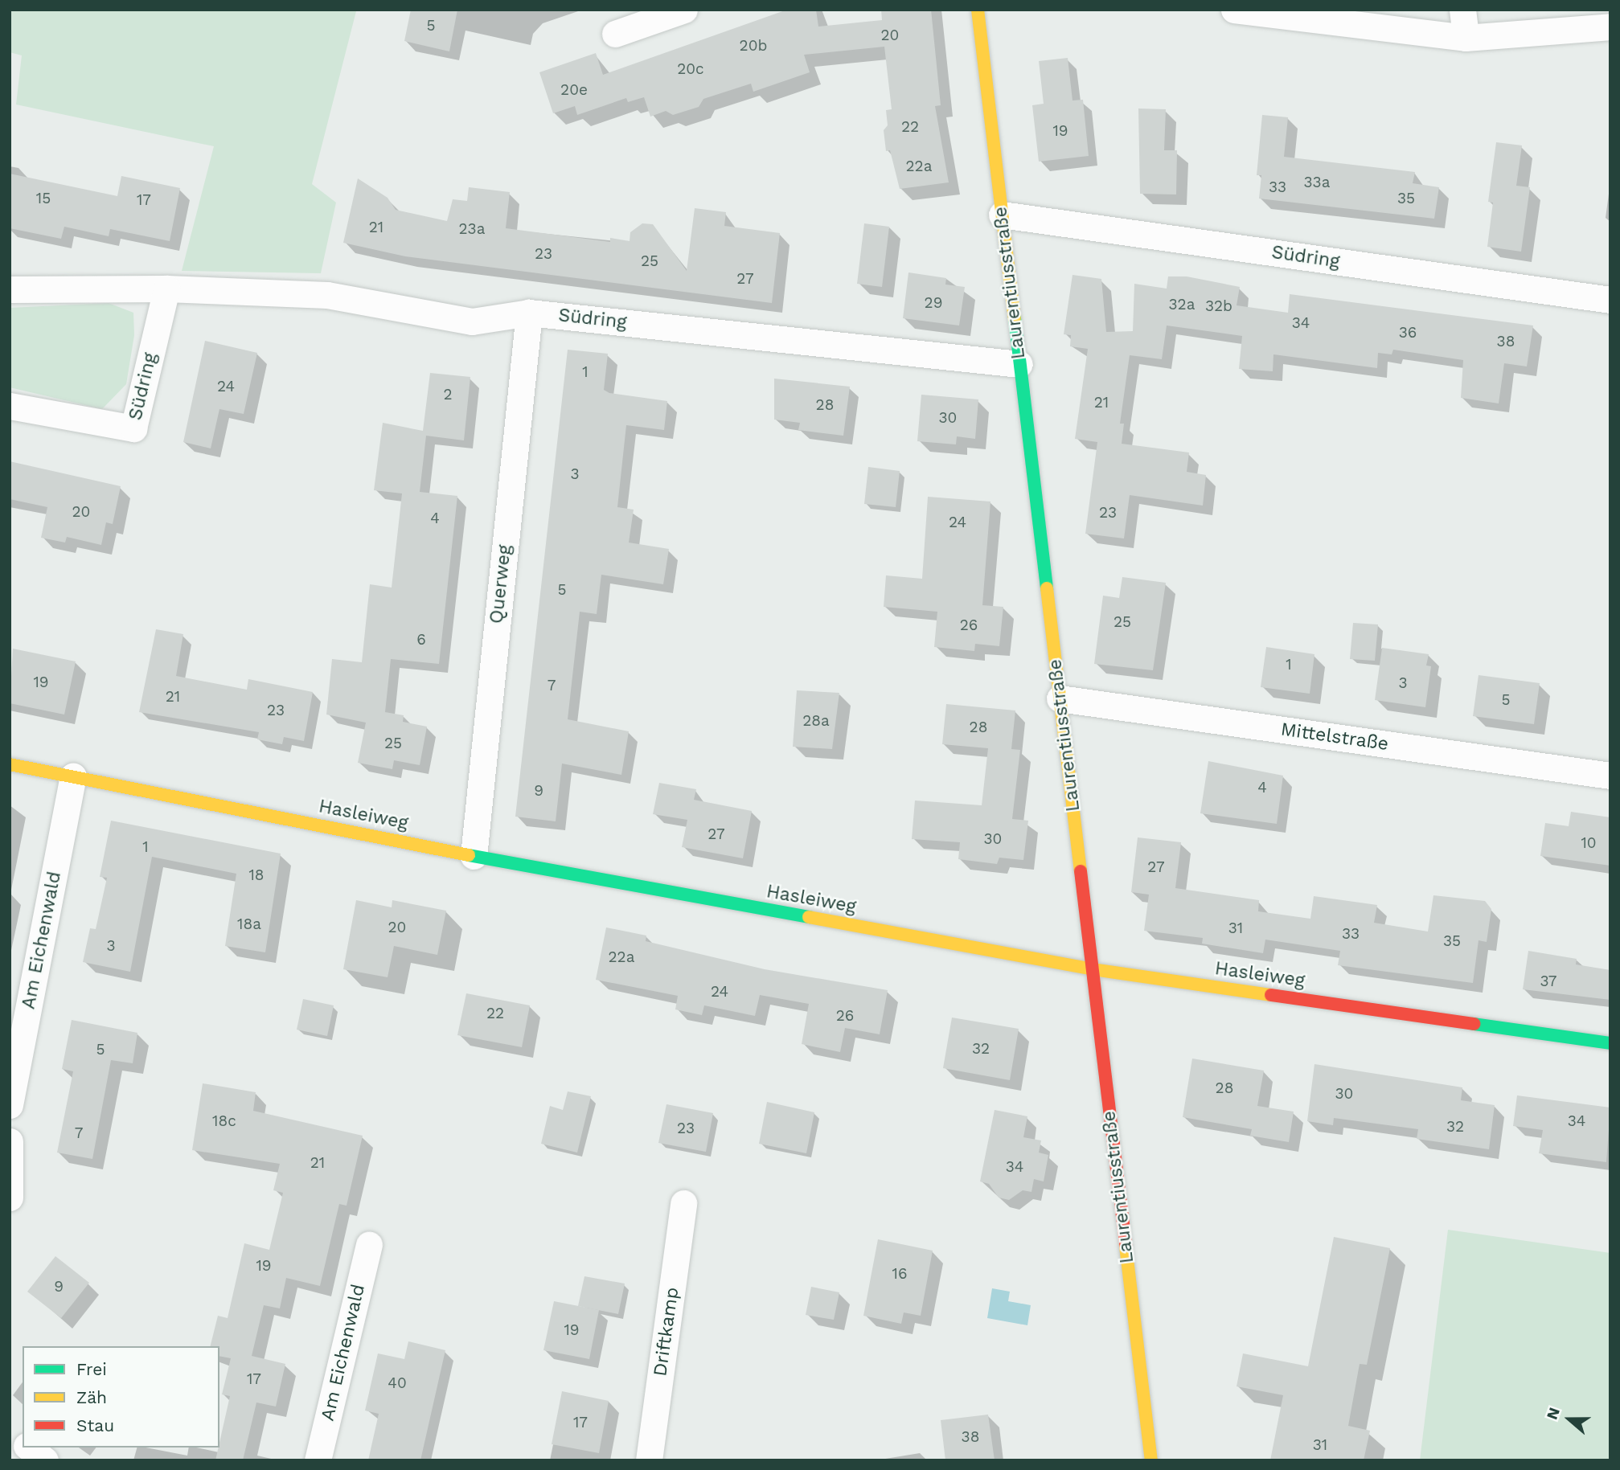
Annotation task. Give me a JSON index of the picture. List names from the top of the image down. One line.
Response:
{"streets":{"street":["Südring","Laurentiusstraße","Querweg","Mittelstraße","Hasleiweg","Am Eichenwald","Driftkamp"]},"crossings":[["Südring","Laurentiusstraße"],["Südring","Querweg"],["Laurentiusstraße","Mittelstraße"],["Laurentiusstraße","Hasleiweg"],["Querweg","Hasleiweg"],["Hasleiweg","Am Eichenwald"]],"house_numbers":["5","20","20b","20c","20e","22","19","22a","33a","33","15","35","17","21","23a","23","25","27","29","32a","32b","34","36","38","1","24","2","21","28","30","3","20","23","4","24","5","25","26","6","1","19","3","7","21","5","23","28a","28","25","4","9","27","30","10","1","27","18","18a","20","31","33","35","3","22a","37","24","22","26","32","5","28","30","18c","34","32","23","7","21","34","19","16","9","19","17","40","17","38","31"],"legend":["Frei","Zäh","Stau"],"north":"left"}
